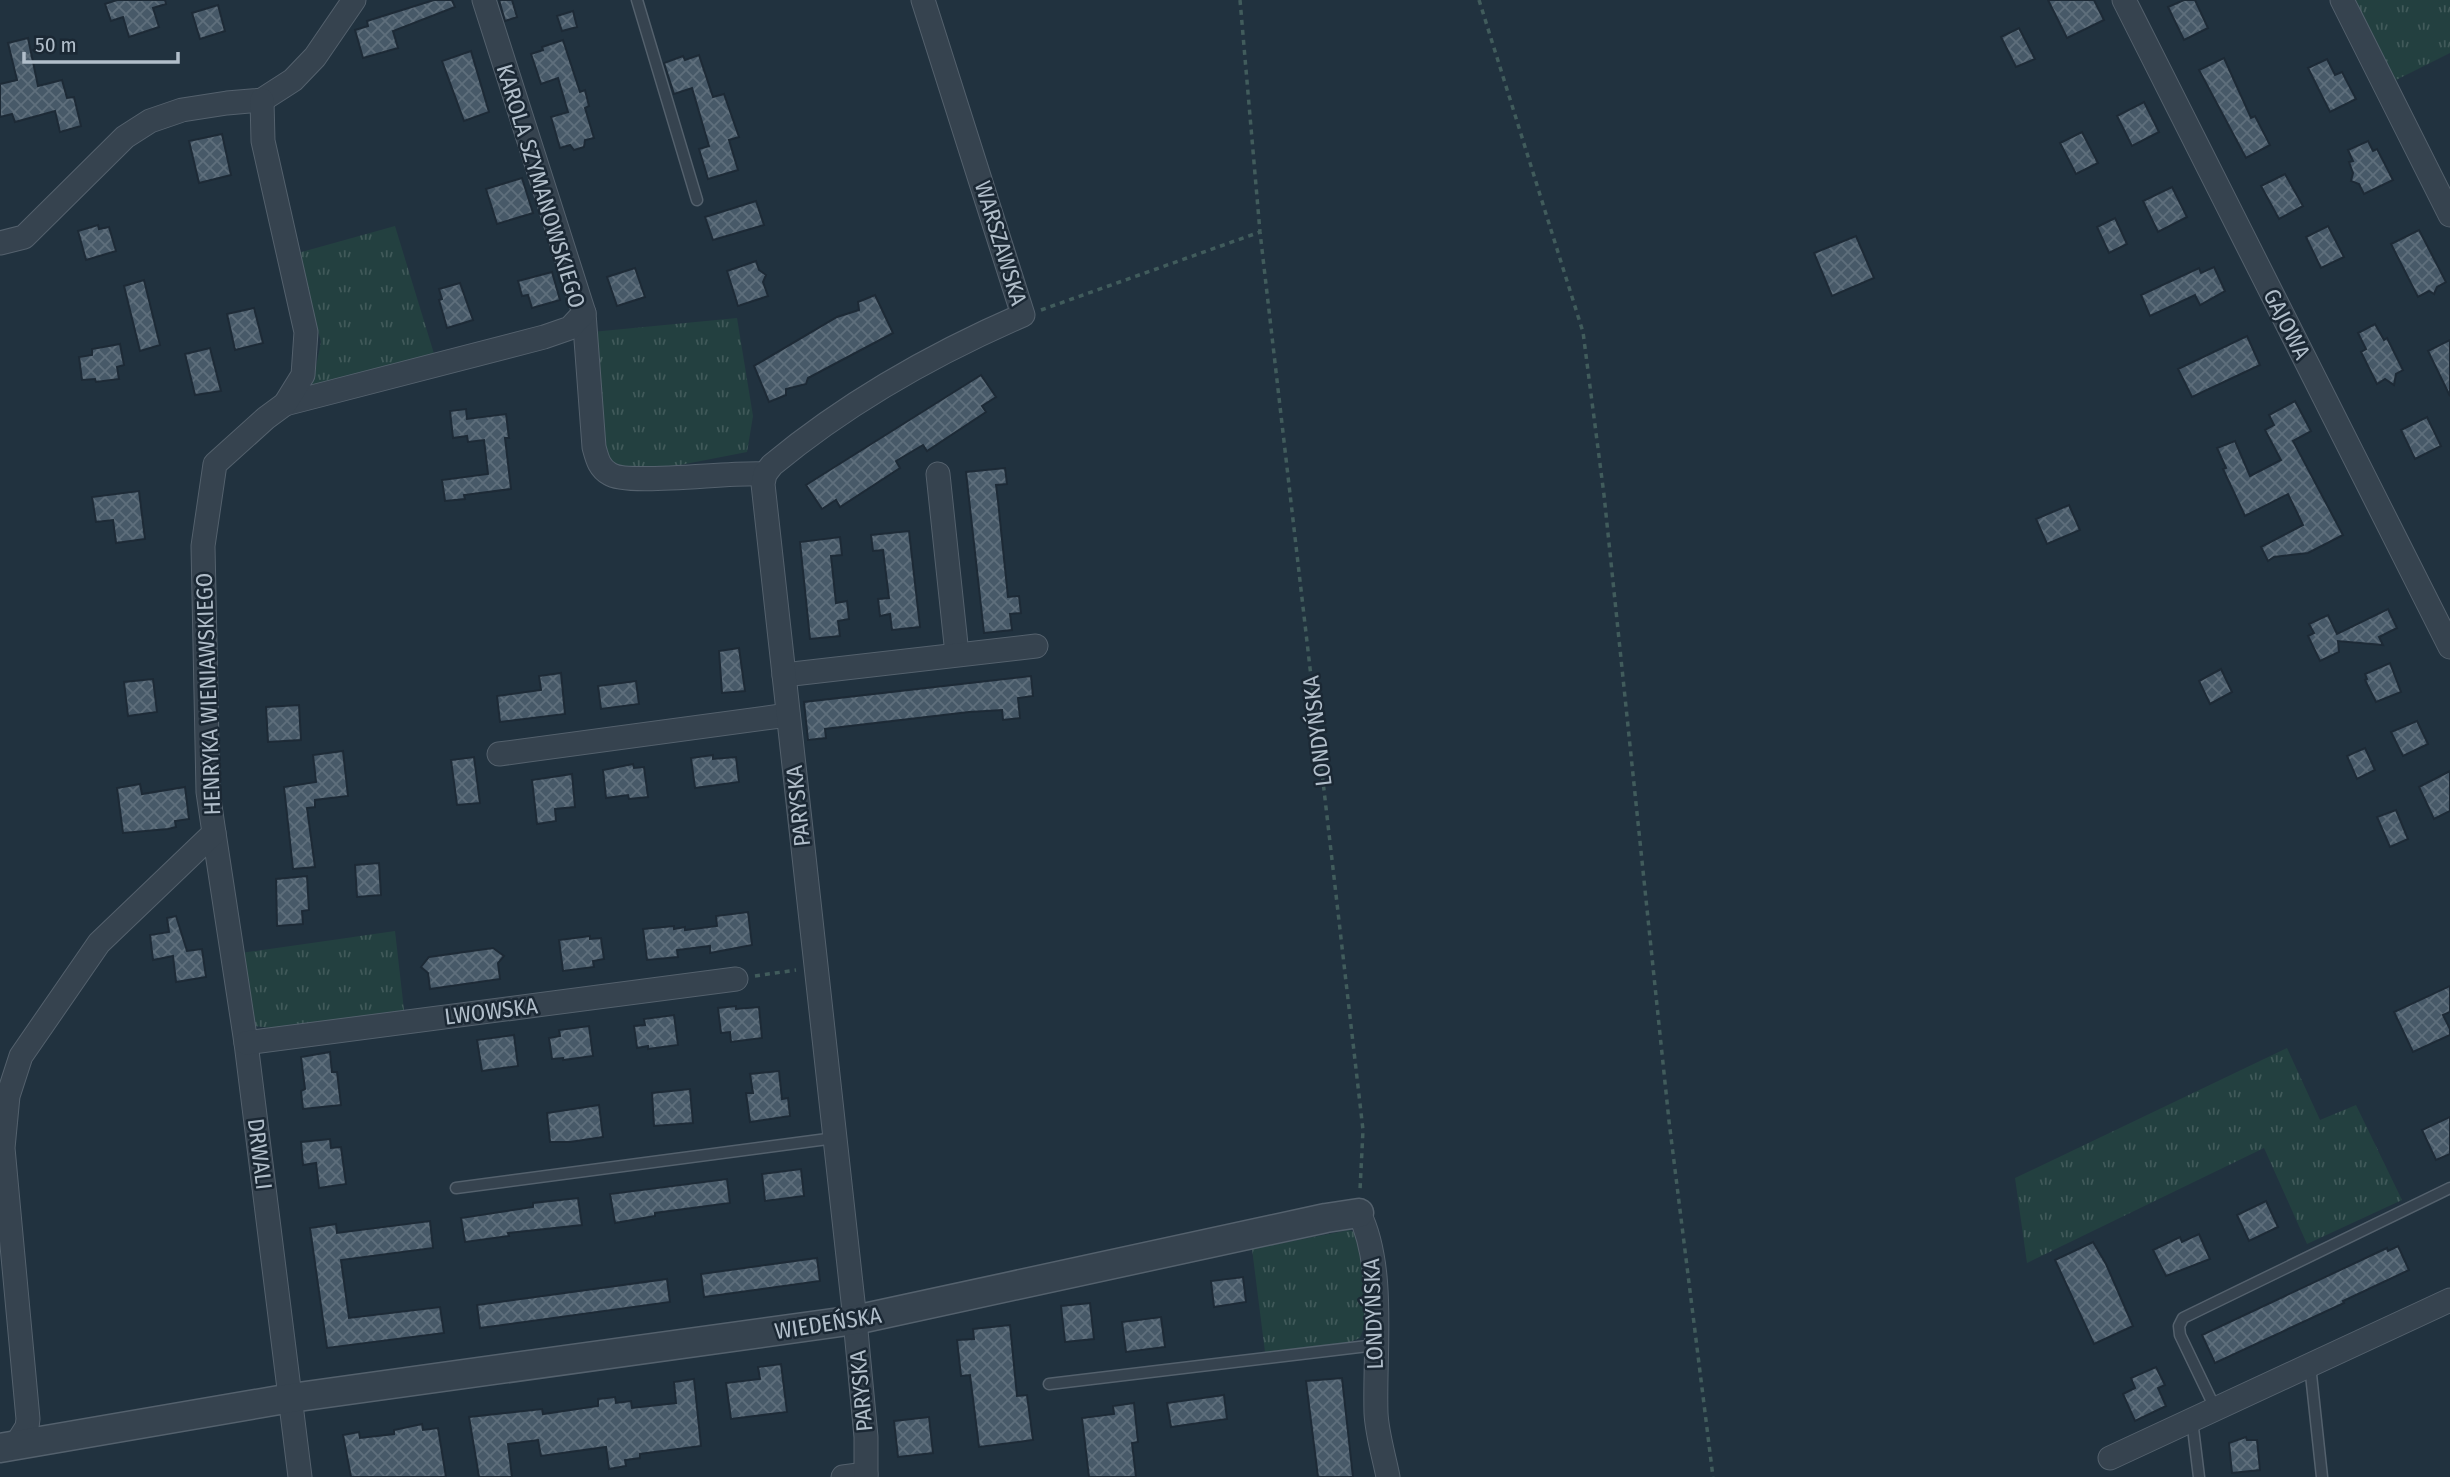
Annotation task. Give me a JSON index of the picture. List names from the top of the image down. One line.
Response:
{"streets":{"street":["KAROLA SZYMANOWSKIEGO","WARSZAWSKA","GAJOWA","HENRYKA WIENIAWSKIEGO","LONDYŃSKA","PARYSKA","LWOWSKA","DRWALI","WIEDEŃSKA"]},"crossings":[["KAROLA SZYMANOWSKIEGO","HENRYKA WIENIAWSKIEGO"],["WARSZAWSKA","PARYSKA"],["HENRYKA WIENIAWSKIEGO","DRWALI"],["HENRYKA WIENIAWSKIEGO","WIEDEŃSKA"],["LONDYŃSKA","WIEDEŃSKA"],["PARYSKA","WIEDEŃSKA"],["LWOWSKA","DRWALI"],["DRWALI","WIEDEŃSKA"]],"scale_bar":"50 m"}
